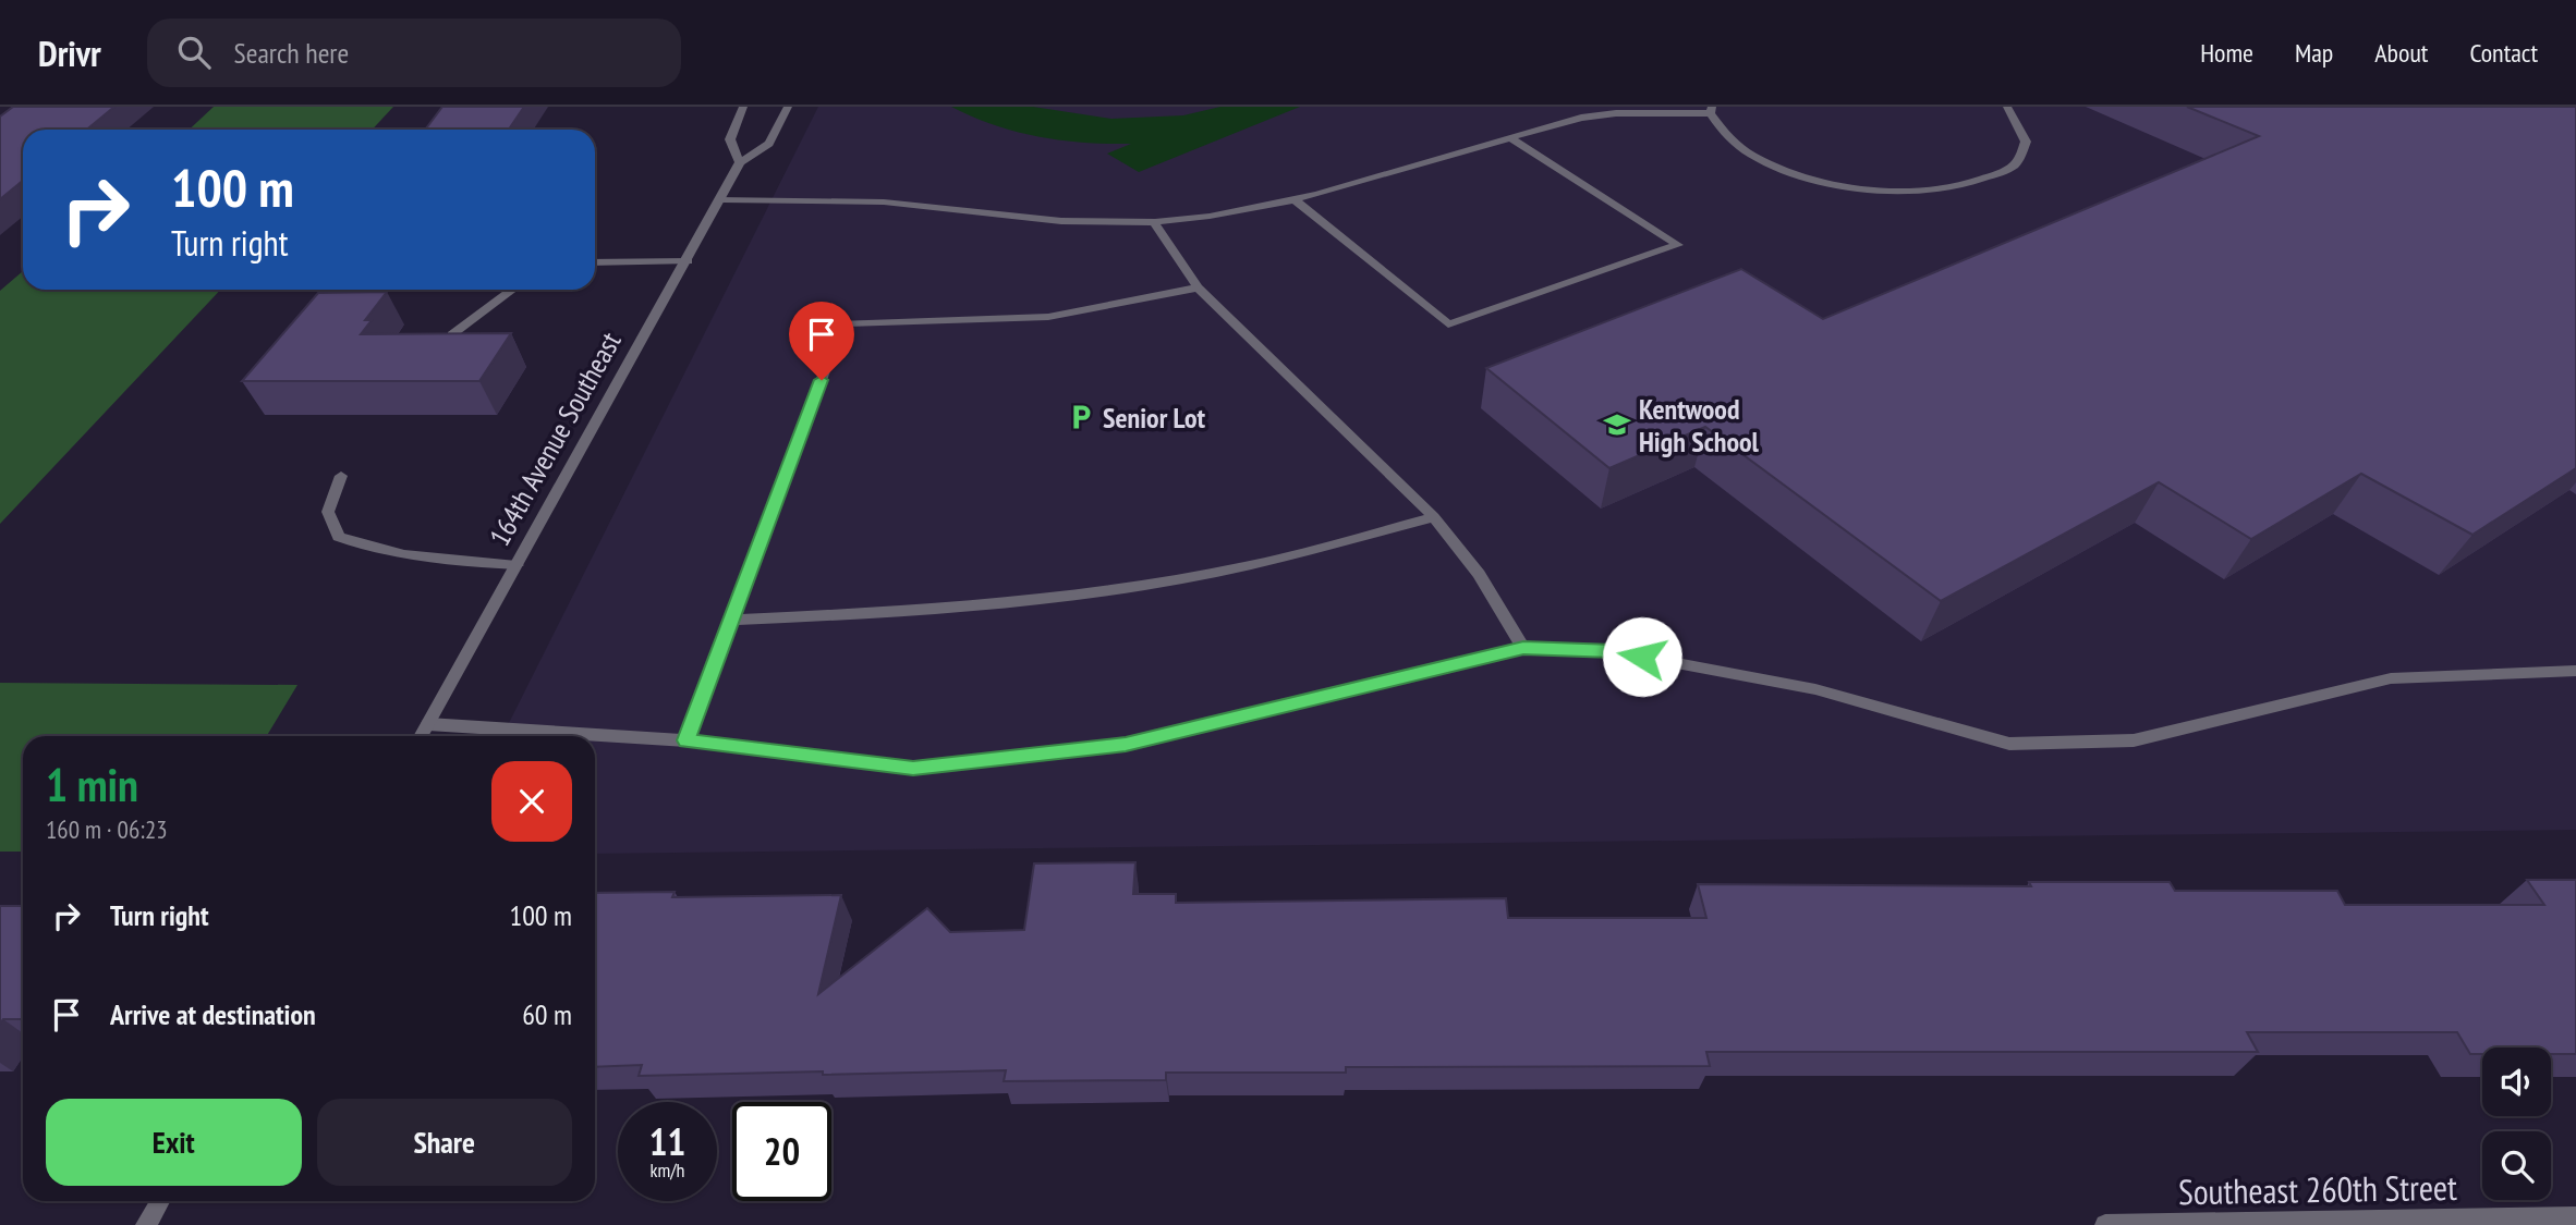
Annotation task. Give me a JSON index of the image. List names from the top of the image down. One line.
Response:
{"streets":{"street":["164th Avenue Southeast","Southeast 260th Street"]},"places":{"parking":["Senior Lot"],"school or university":["Kentwood High School"]},"page":{"header":"Drivr","search":"Search here","nav":["Home","Map","About","Contact"],"turn":["100 m","Turn right"],"heading":["1 min","160 m · 06:23"],"list":[{"name":"Turn right","value":"100 m"},{"name":"Arrive at destination","value":"60 m"}],"buttons":["Exit","Share"],"speed":"11 km/h","limit":"20"}}
